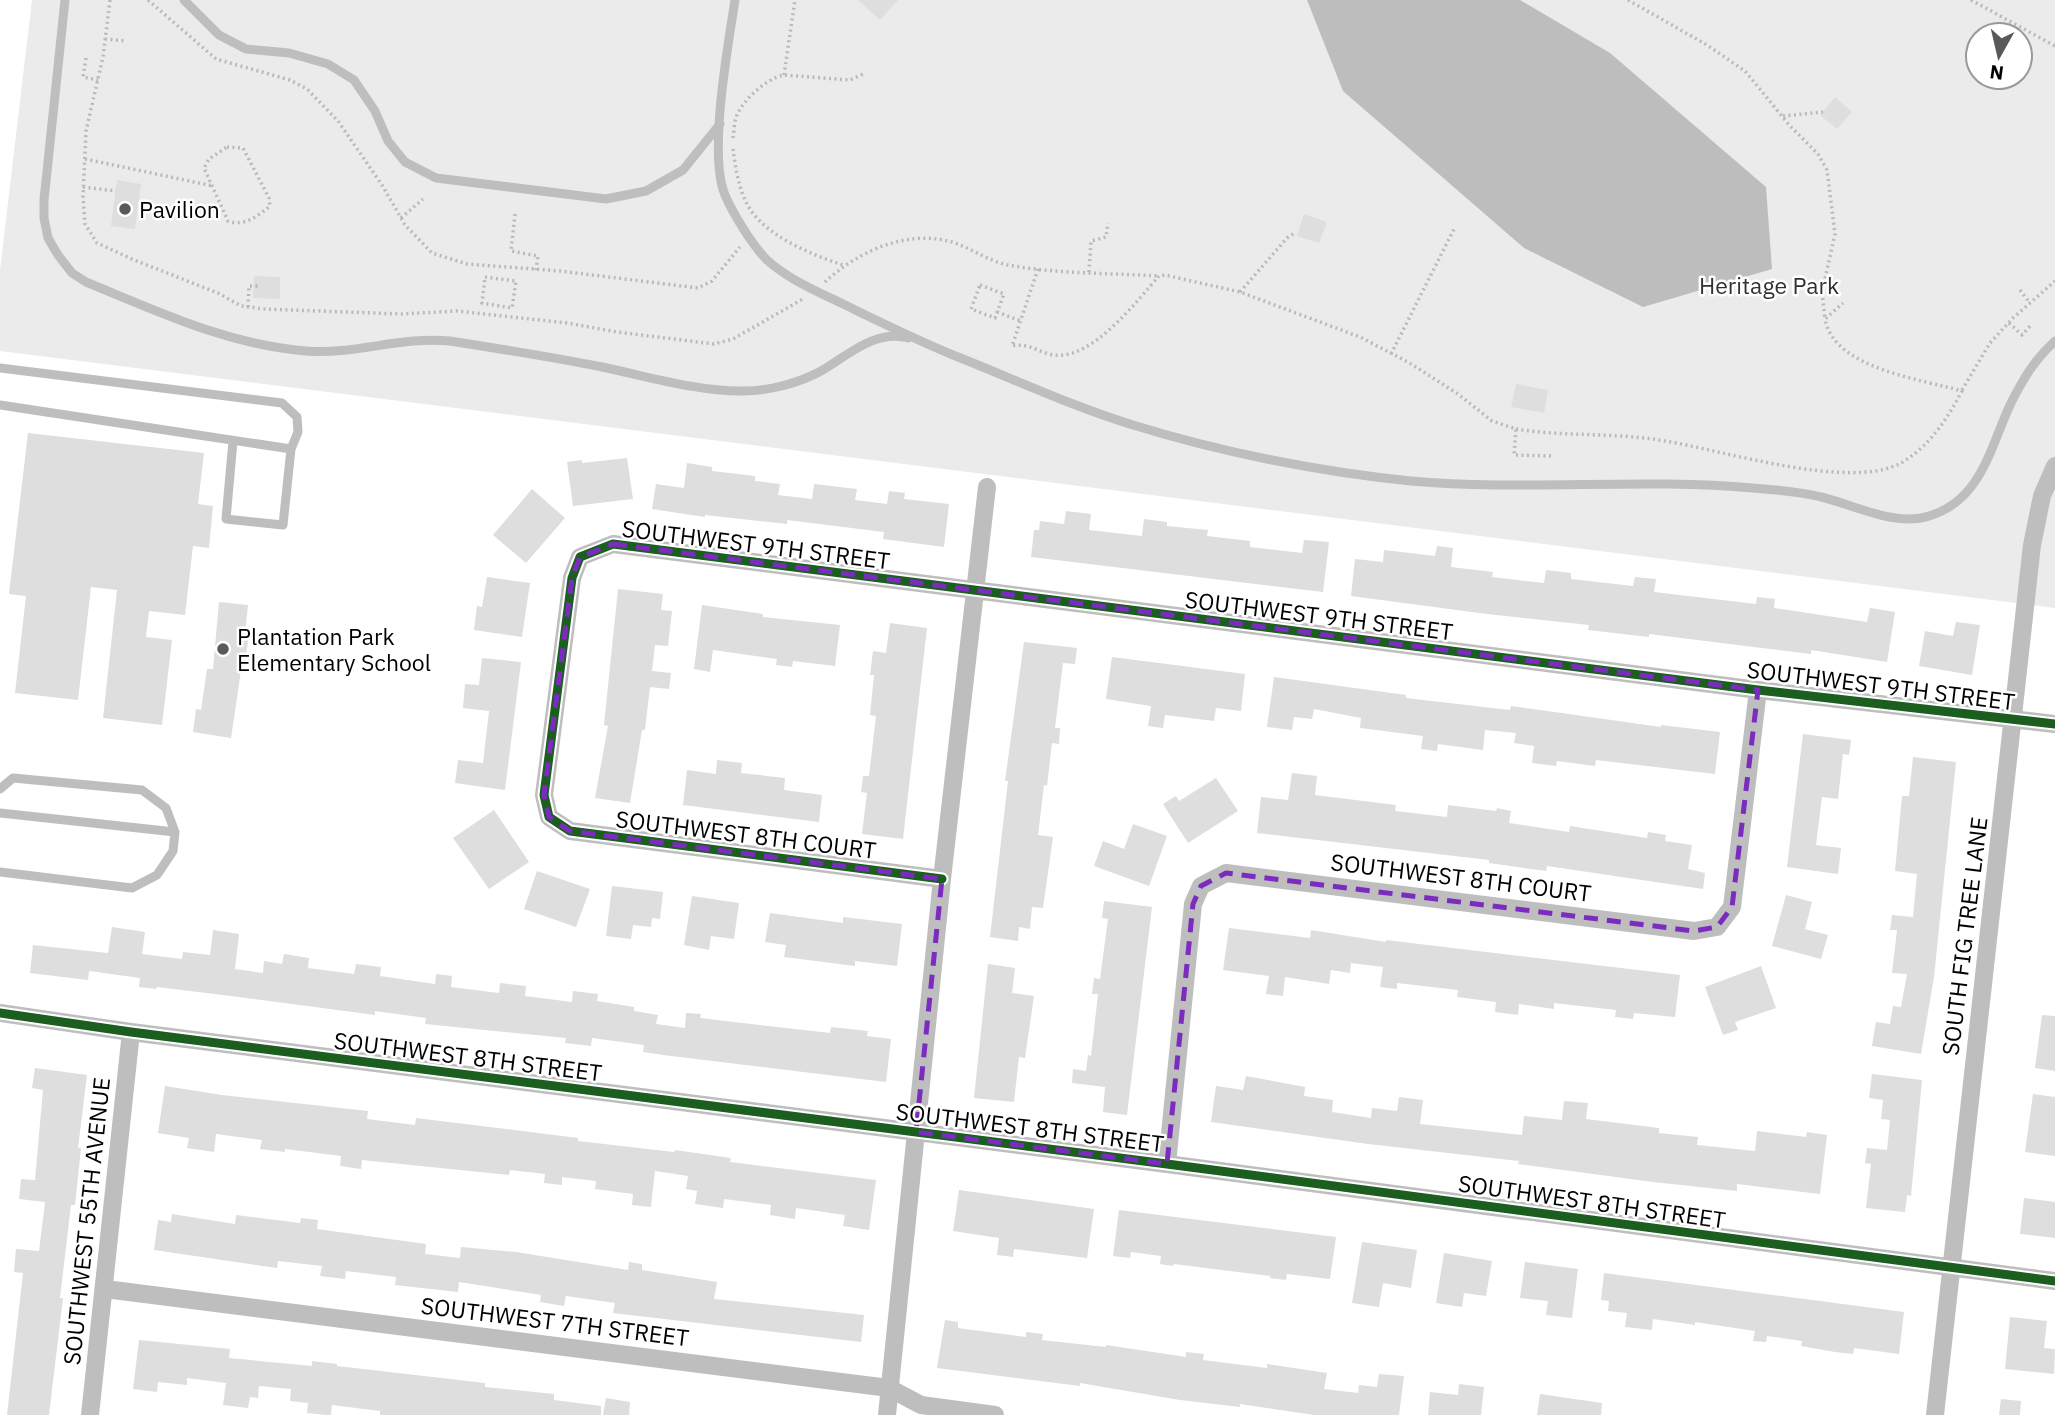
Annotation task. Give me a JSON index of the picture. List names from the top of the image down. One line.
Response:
{"streets":{"street":["SOUTHWEST 9TH STREET","SOUTHWEST 8TH COURT","SOUTH FIG TREE LANE","SOUTHWEST 8TH STREET","SOUTHWEST 55TH AVENUE","SOUTHWEST 7TH STREET"]},"crossings":[["SOUTHWEST 9TH STREET","SOUTHWEST 8TH COURT"],["SOUTHWEST 9TH STREET","SOUTH FIG TREE LANE"],["SOUTHWEST 8TH COURT","SOUTHWEST 8TH STREET"],["SOUTH FIG TREE LANE","SOUTHWEST 8TH STREET"],["SOUTHWEST 8TH STREET","SOUTHWEST 55TH AVENUE"],["SOUTHWEST 55TH AVENUE","SOUTHWEST 7TH STREET"]],"parks":["Heritage Park"],"places":["Pavilion","Plantation Park Elementary School"],"north":"bottom"}
